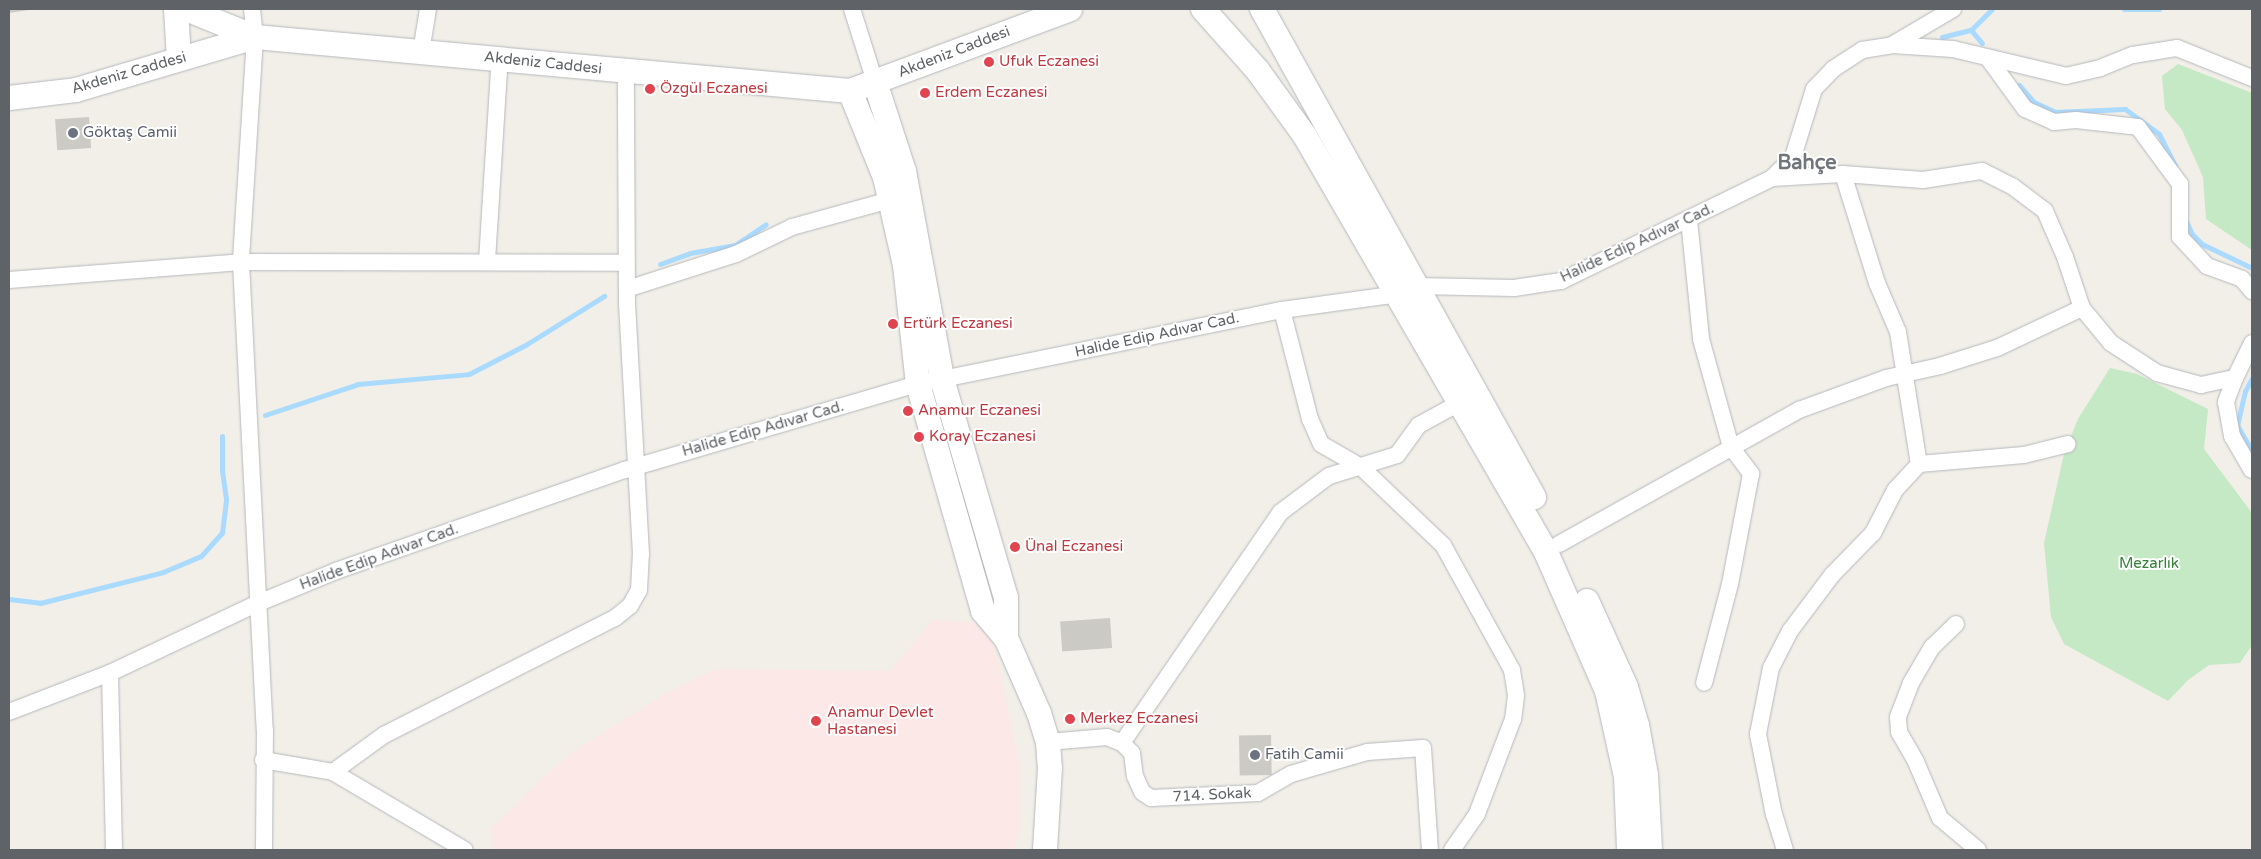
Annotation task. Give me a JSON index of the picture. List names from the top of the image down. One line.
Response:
{"streets":{"street":["Akdeniz Caddesi","Halide Edip Adıvar Cad.","714. Sokak"]},"districts":["Bahçe"],"parks":["Mezarlık"],"places":["Ufuk Eczanesi","Özgül Eczanesi","Erdem Eczanesi","Göktaş Camii","Ertürk Eczanesi","Anamur Eczanesi","Koray Eczanesi","Ünal Eczanesi","Merkez Eczanesi","Anamur Devlet Hastanesi","Fatih Camii"]}
